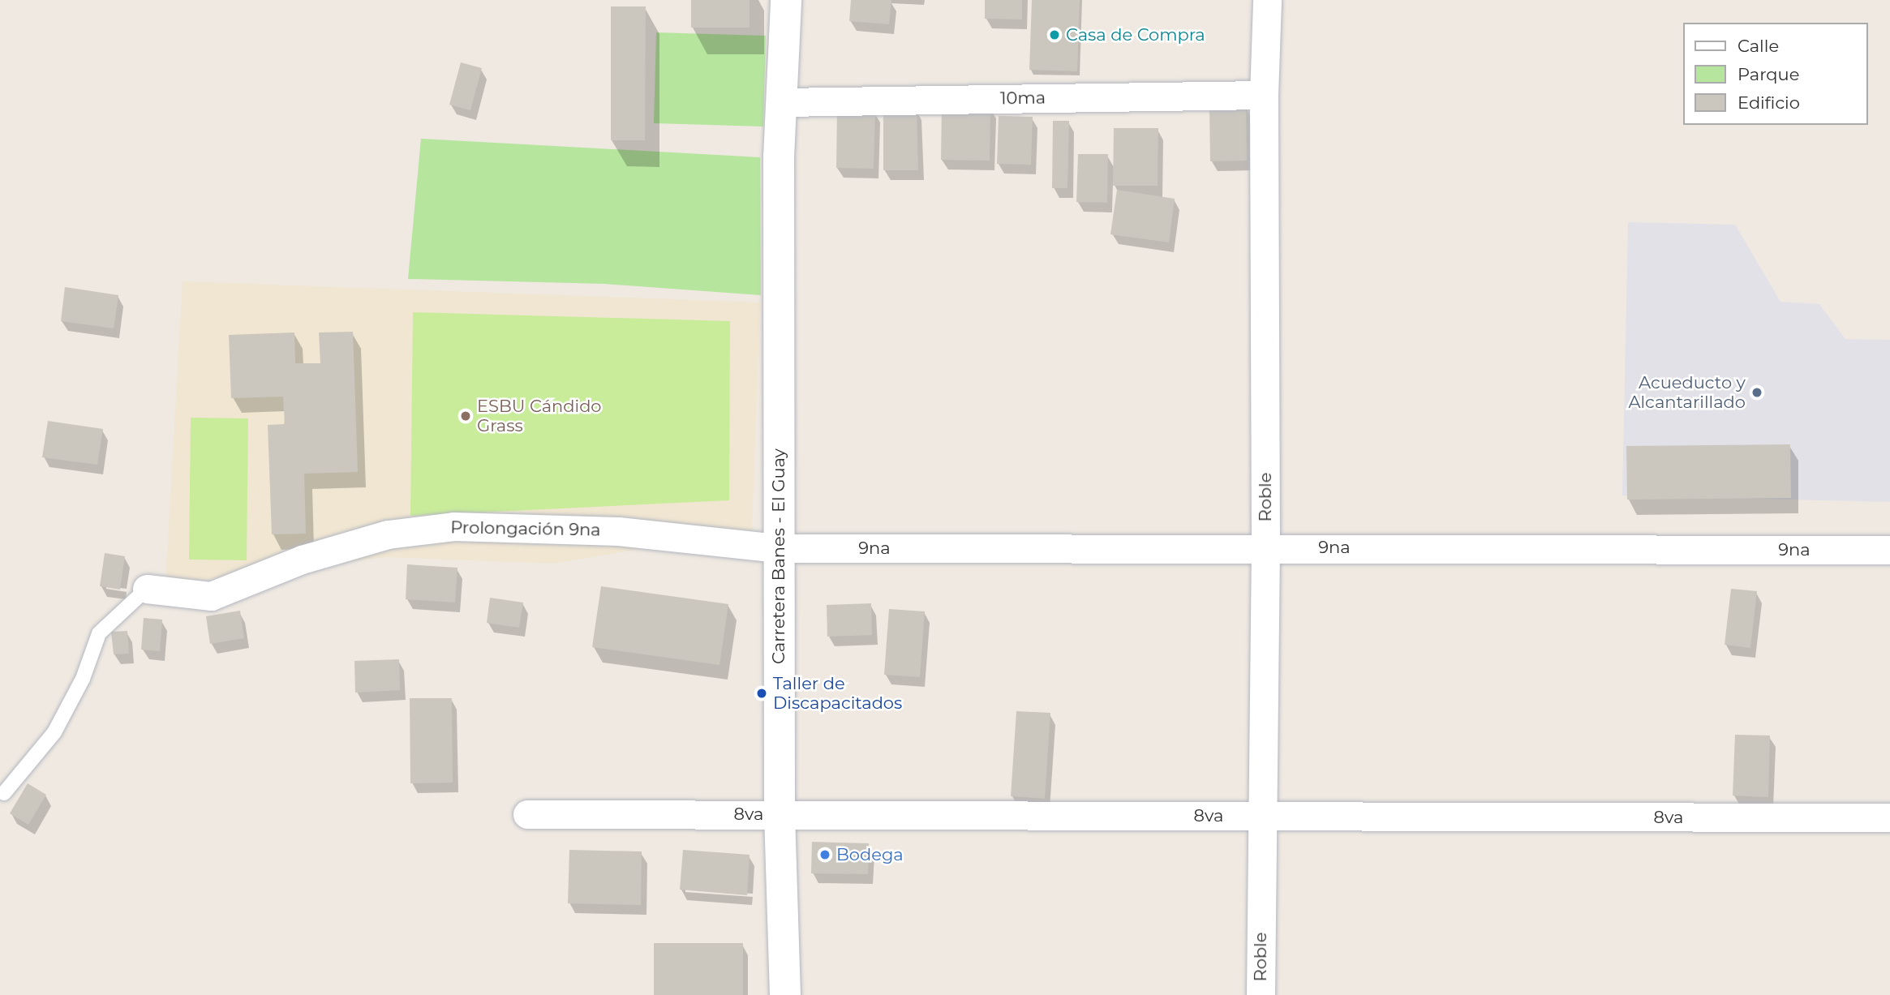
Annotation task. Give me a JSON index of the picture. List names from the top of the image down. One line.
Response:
{"streets":{"main road":["Carretera Banes - El Guay"],"street":["10ma","Roble","Prolongación 9na","9na","8va"]},"crossings":[["10ma","Roble"],["10ma","Carretera Banes - El Guay"],["Roble","9na"],["Roble","8va"],["Prolongación 9na","9na"],["Prolongación 9na","Carretera Banes - El Guay"],["9na","Carretera Banes - El Guay"],["Carretera Banes - El Guay","8va"]],"places":["Casa de Compra","Acueducto y Alcantarillado","ESBU Cándido Grass","Taller de Discapacitados","Bodega"],"legend":["Calle","Parque","Edificio"]}
